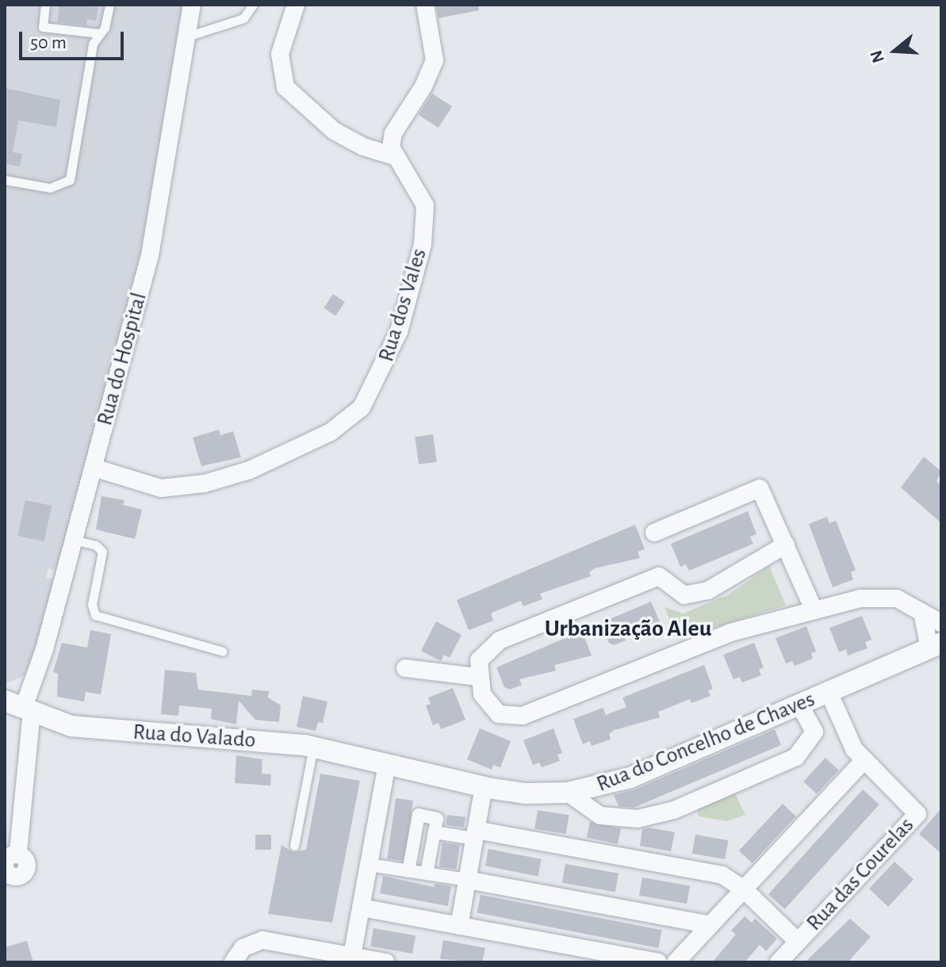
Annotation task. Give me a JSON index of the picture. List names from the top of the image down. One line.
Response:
{"streets":{"street":["Rua dos Vales","Rua do Hospital","Rua do Valado","Rua do Concelho de Chaves","Rua das Courelas"]},"crossings":[["Rua dos Vales","Rua do Hospital"],["Rua do Hospital","Rua do Valado"],["Rua do Valado","Rua do Concelho de Chaves"]],"districts":["Urbanização Aleu"],"scale_bar":"50 m","north":"left"}
